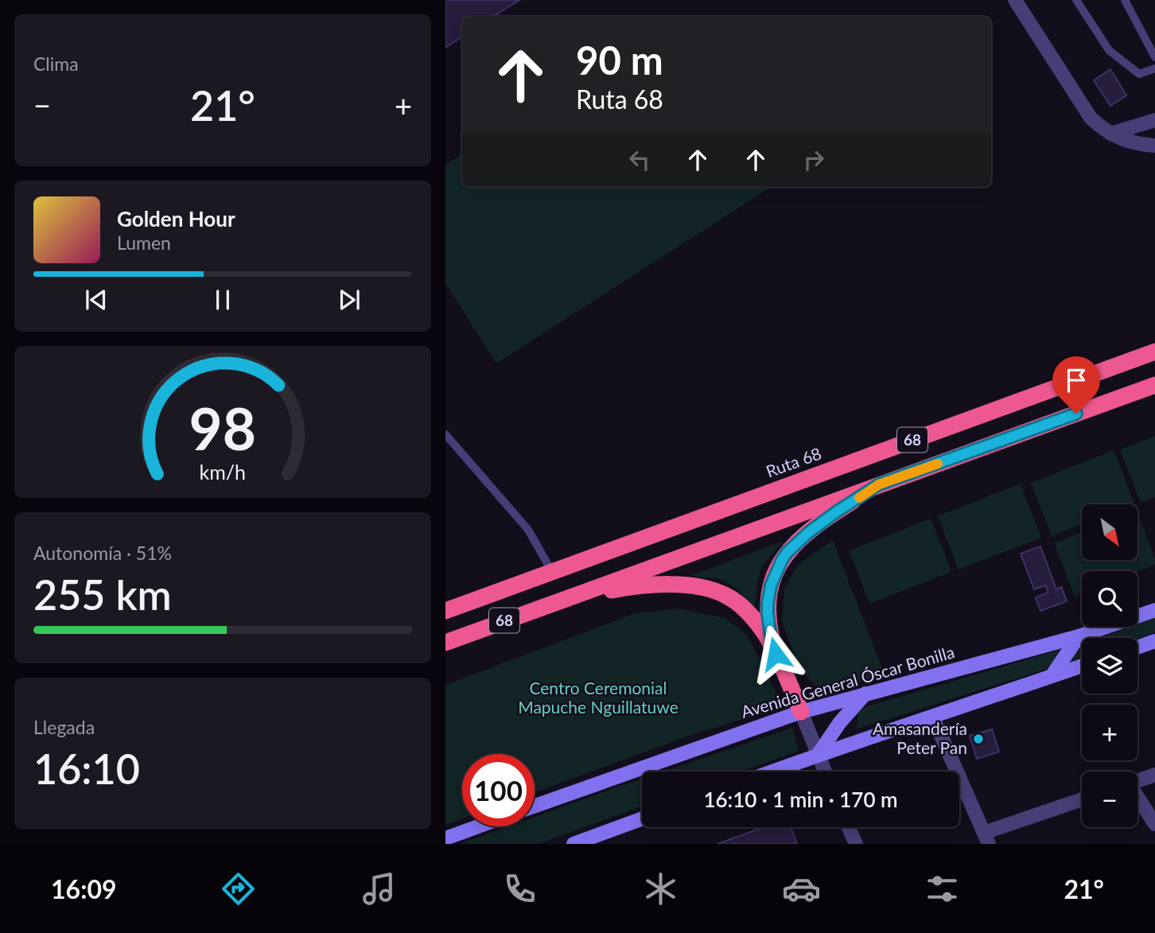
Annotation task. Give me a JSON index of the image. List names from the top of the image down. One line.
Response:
{"streets":{"highway":["68","Ruta 68"],"main road":["Avenida General Óscar Bonilla"]},"parks":["Centro Ceremonial Mapuche Nguillatuwe"],"places":["Amasandería Peter Pan"],"north":"bottom right","page":{"tile":["Clima",["Autonomía · 51%","255 km"],["Llegada","16:10"]],"turn":["90 m","Ruta 68"],"heat":["−","21°","+"],"song":["Golden Hour","Lumen"],"map_buttons":["+","−"],"limit":"100","trip":"16:10 · 1 min · 170 m","tabs":["16:09","21°"],"gauge":["98","km/h"]}}
